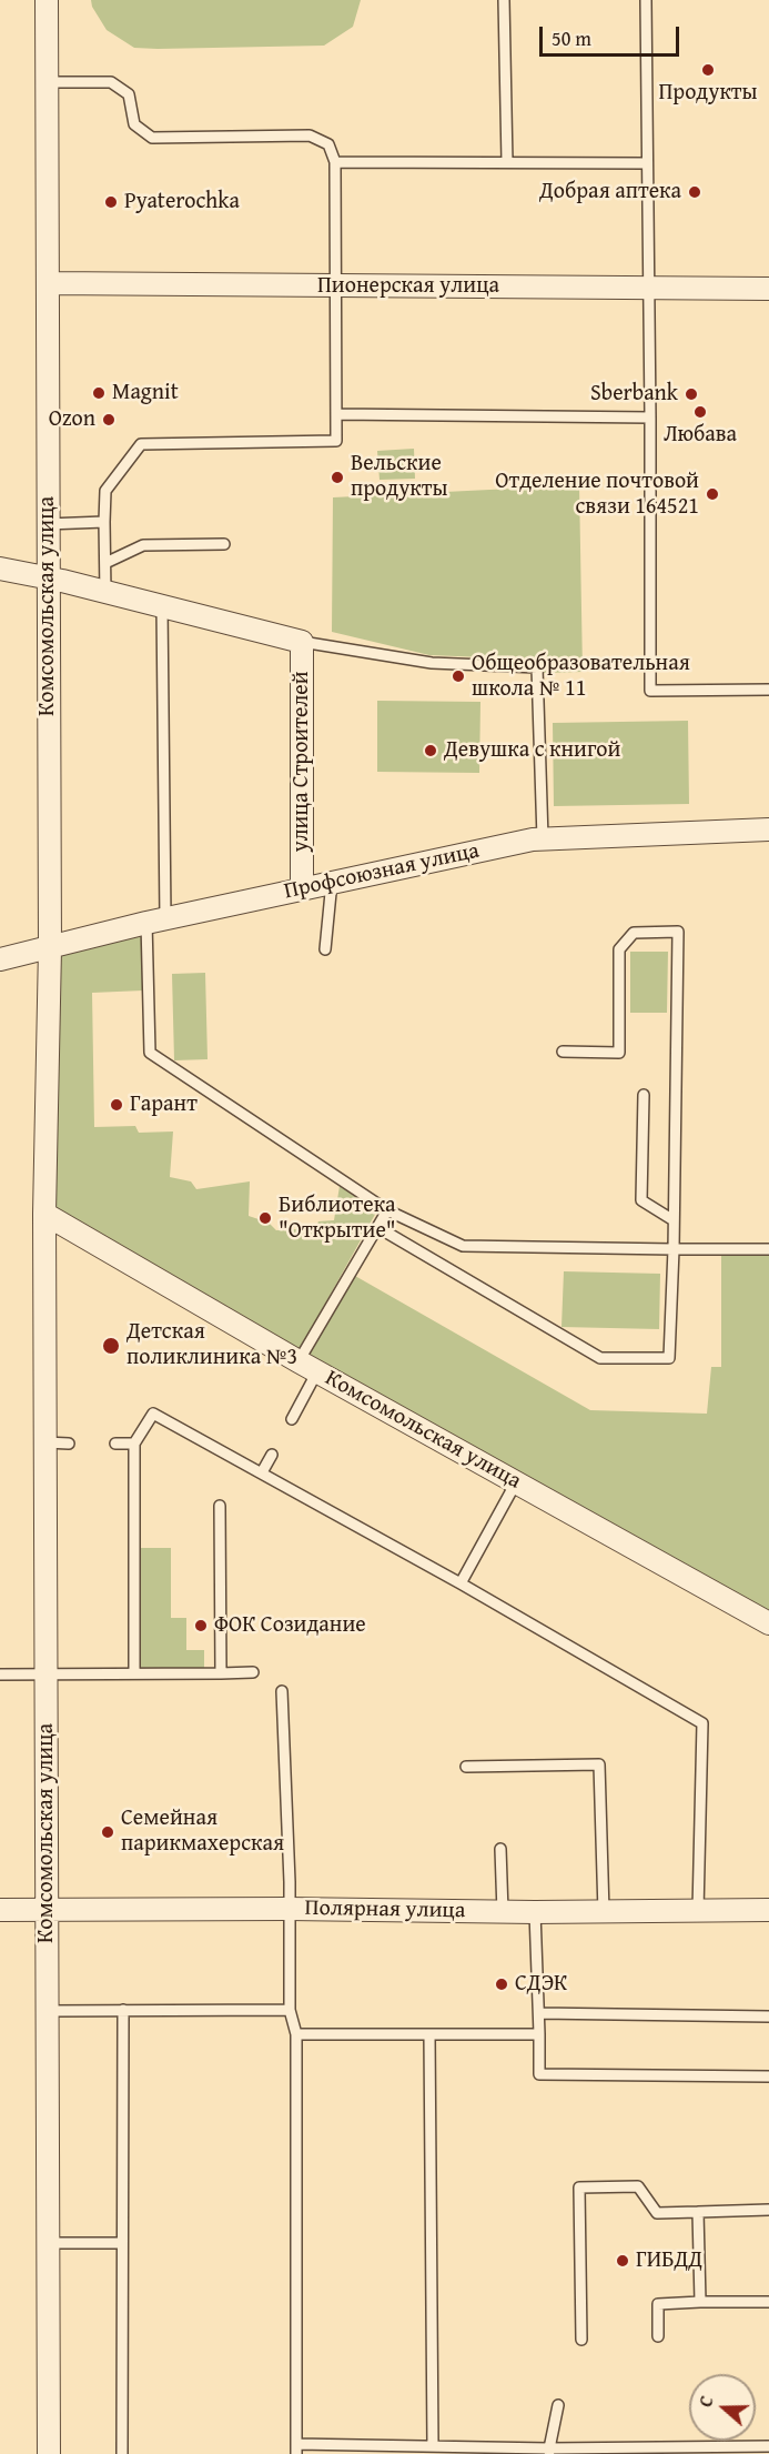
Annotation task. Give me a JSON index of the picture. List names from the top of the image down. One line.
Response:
{"streets":{"street":["Пионерская улица","Комсомольская улица","улица Строителей","Профсоюзная улица","Полярная улица"]},"crossings":[["Пионерская улица","Комсомольская улица"],["Комсомольская улица","Профсоюзная улица"],["Комсомольская улица","Полярная улица"]],"places":["Продукты","Добрая аптека","Pyaterochka","Magnit","Sberbank","Любава","Ozon","Вельские продукты","Отделение почтовой связи 164521","Общеобразовательная школа № 11","Девушка с книгой","Гарант","Библиотека \"Открытие\"","Детская поликлиника №3","ФОК Созидание","Семейная парикмахерская","СДЭК","ГИБДД"],"scale_bar":"50 m","north":"left"}
